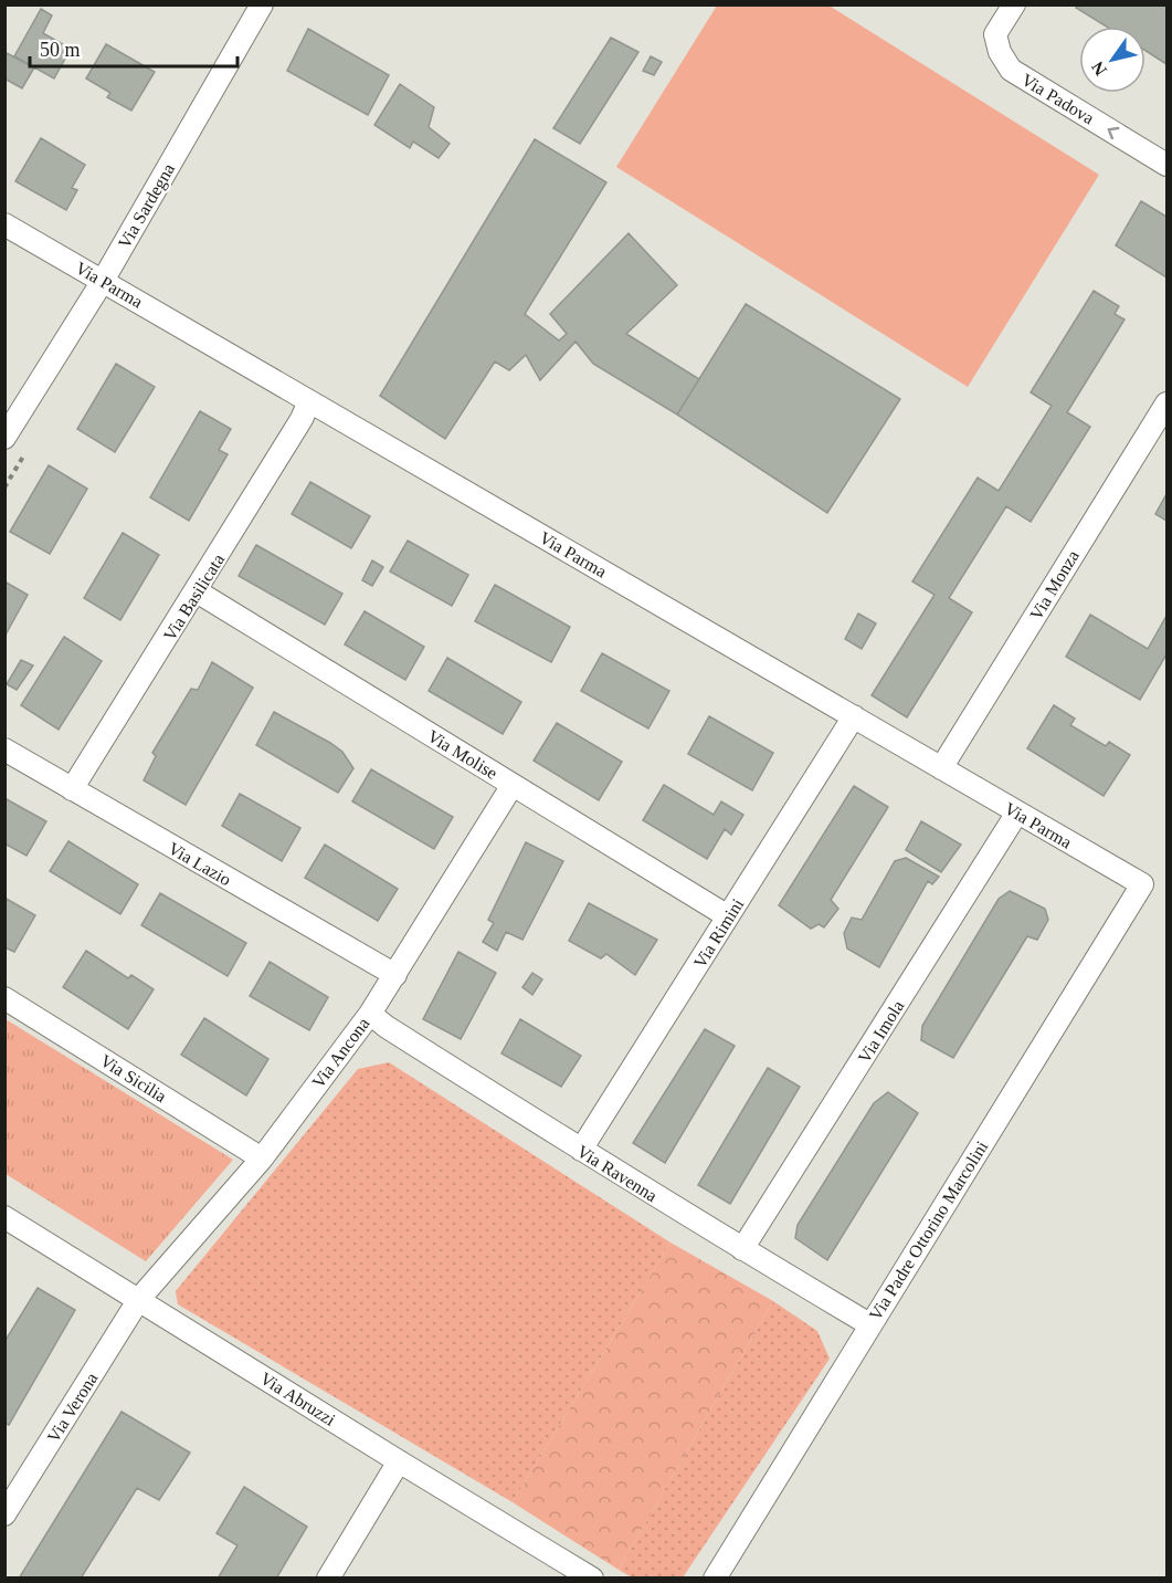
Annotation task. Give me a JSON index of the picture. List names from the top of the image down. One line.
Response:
{"streets":{"street":["Via Padova","Via Sardegna","Via Parma","Via Monza","Via Basilicata","Via Molise","Via Lazio","Via Rimini","Via Imola","Via Ancona","Via Sicilia","Via Ravenna","Via Padre Ottorino Marcolini","Via Abruzzi","Via Verona"]},"crossings":[["Via Sardegna","Via Parma"],["Via Parma","Via Monza"],["Via Parma","Via Basilicata"],["Via Parma","Via Rimini"],["Via Parma","Via Imola"],["Via Parma","Via Padre Ottorino Marcolini"],["Via Basilicata","Via Molise"],["Via Basilicata","Via Lazio"],["Via Molise","Via Rimini"],["Via Molise","Via Ancona"],["Via Lazio","Via Ancona"],["Via Rimini","Via Ravenna"],["Via Imola","Via Ravenna"],["Via Ancona","Via Sicilia"],["Via Ancona","Via Ravenna"],["Via Ancona","Via Abruzzi"],["Via Ancona","Via Verona"],["Via Ravenna","Via Padre Ottorino Marcolini"],["Via Abruzzi","Via Verona"]],"one_way":["Via Padova"],"scale_bar":"50 m","north":"bottom left"}
